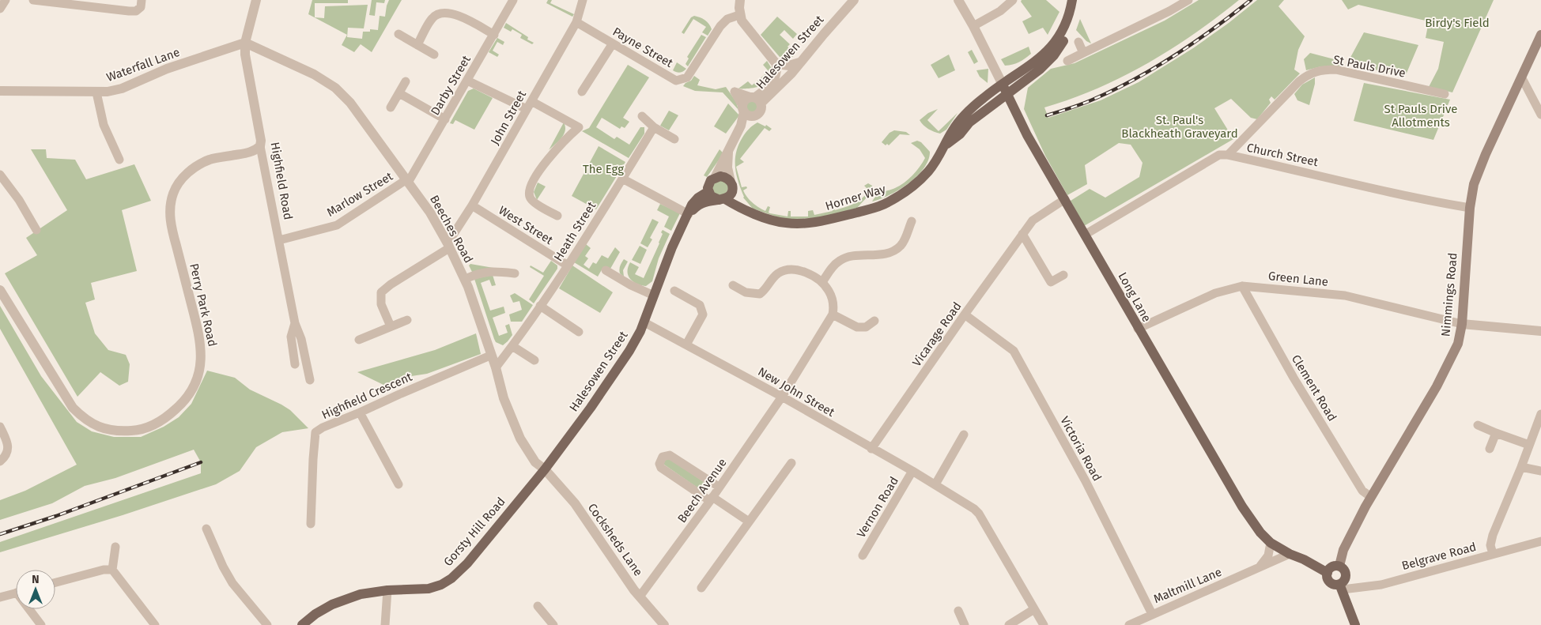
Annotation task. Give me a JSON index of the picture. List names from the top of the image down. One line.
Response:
{"streets":{"main road":["Halesowen Street","Horner Way","Nimmings Road","Long Lane","Gorsty Hill Road"],"street":["Payne Street","Waterfall Lane","St Pauls Drive","Darby Street","John Street","Church Street","Highfield Road","Marlow Street","West Street","Beeches Road","Heath Street","Green Lane","Perry Park Road","Vicarage Road","Clement Road","New John Street","Highfield Crescent","Victoria Road","Beech Avenue","Vernon Road","Cocksheds Lane","Belgrave Road","Maltmill Lane"]},"crossings":[["Payne Street","John Street"],["Halesowen Street","Horner Way"],["Halesowen Street","Beeches Road"],["Halesowen Street","New John Street"],["Halesowen Street","Gorsty Hill Road"],["Halesowen Street","Cocksheds Lane"],["Waterfall Lane","Highfield Road"],["Waterfall Lane","Beeches Road"],["St Pauls Drive","Church Street"],["Darby Street","Marlow Street"],["Darby Street","Beeches Road"],["John Street","West Street"],["John Street","Beeches Road"],["Church Street","Nimmings Road"],["Church Street","Long Lane"],["Highfield Road","Marlow Street"],["Highfield Road","Beeches Road"],["Highfield Road","Perry Park Road"],["Marlow Street","Beeches Road"],["Horner Way","Long Lane"],["West Street","Heath Street"],["Beeches Road","Heath Street"],["Beeches Road","Highfield Crescent"],["Beeches Road","Gorsty Hill Road"],["Beeches Road","Cocksheds Lane"],["Green Lane","Nimmings Road"],["Green Lane","Long Lane"],["Green Lane","Clement Road"],["Nimmings Road","Long Lane"],["Nimmings Road","Clement Road"],["Nimmings Road","Belgrave Road"],["Long Lane","Vicarage Road"],["Long Lane","Belgrave Road"],["Long Lane","Maltmill Lane"],["Vicarage Road","New John Street"],["Vicarage Road","Victoria Road"],["New John Street","Beech Avenue"],["New John Street","Vernon Road"],["Victoria Road","Maltmill Lane"],["Beech Avenue","Cocksheds Lane"],["Gorsty Hill Road","Cocksheds Lane"]],"parks":["Birdy's Field","St Pauls Drive Allotments","St. Paul's Blackheath Graveyard","The Egg"],"north":"top"}
